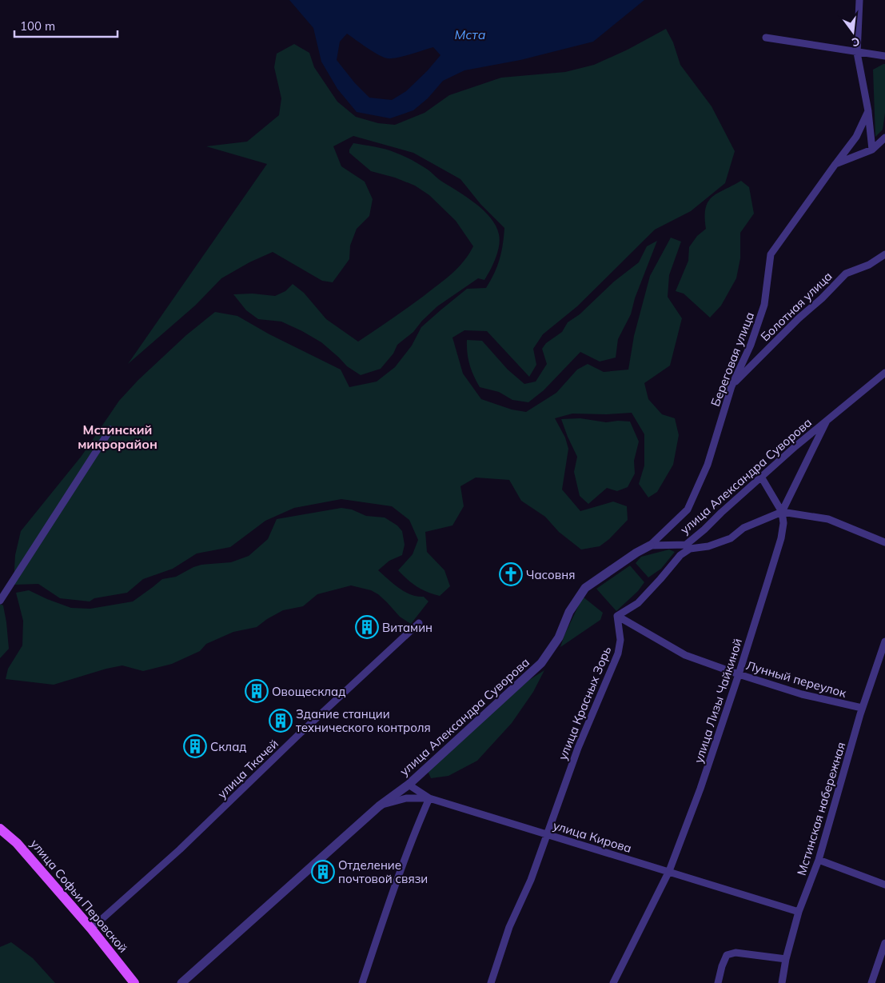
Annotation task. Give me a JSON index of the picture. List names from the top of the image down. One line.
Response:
{"streets":{"main road":["улица Софьи Перовской"],"street":["Болотная улица","Береговая улица","улица Александра Суворова","Лунный переулок","улица Лизы Чайкиной","улица Красных Зорь","улица Ткачей","Мстинская набережная","улица Кирова"]},"crossings":[["Болотная улица","Береговая улица"],["Береговая улица","улица Александра Суворова"],["улица Александра Суворова","улица Лизы Чайкиной"],["улица Александра Суворова","улица Кирова"],["Лунный переулок","улица Лизы Чайкиной"],["Лунный переулок","улица Красных Зорь"],["Лунный переулок","Мстинская набережная"],["улица Лизы Чайкиной","улица Кирова"],["улица Красных Зорь","улица Кирова"],["улица Ткачей","улица Софьи Перовской"],["Мстинская набережная","улица Кирова"]],"districts":["Мстинский микрорайон"],"water":["Мста"],"places":{"church":["Часовня"],"building":["Витамин","Овощесклад","Здание станции технического контроля","Склад","Отделение почтовой связи"]},"scale_bar":"100 m","north":"bottom"}
